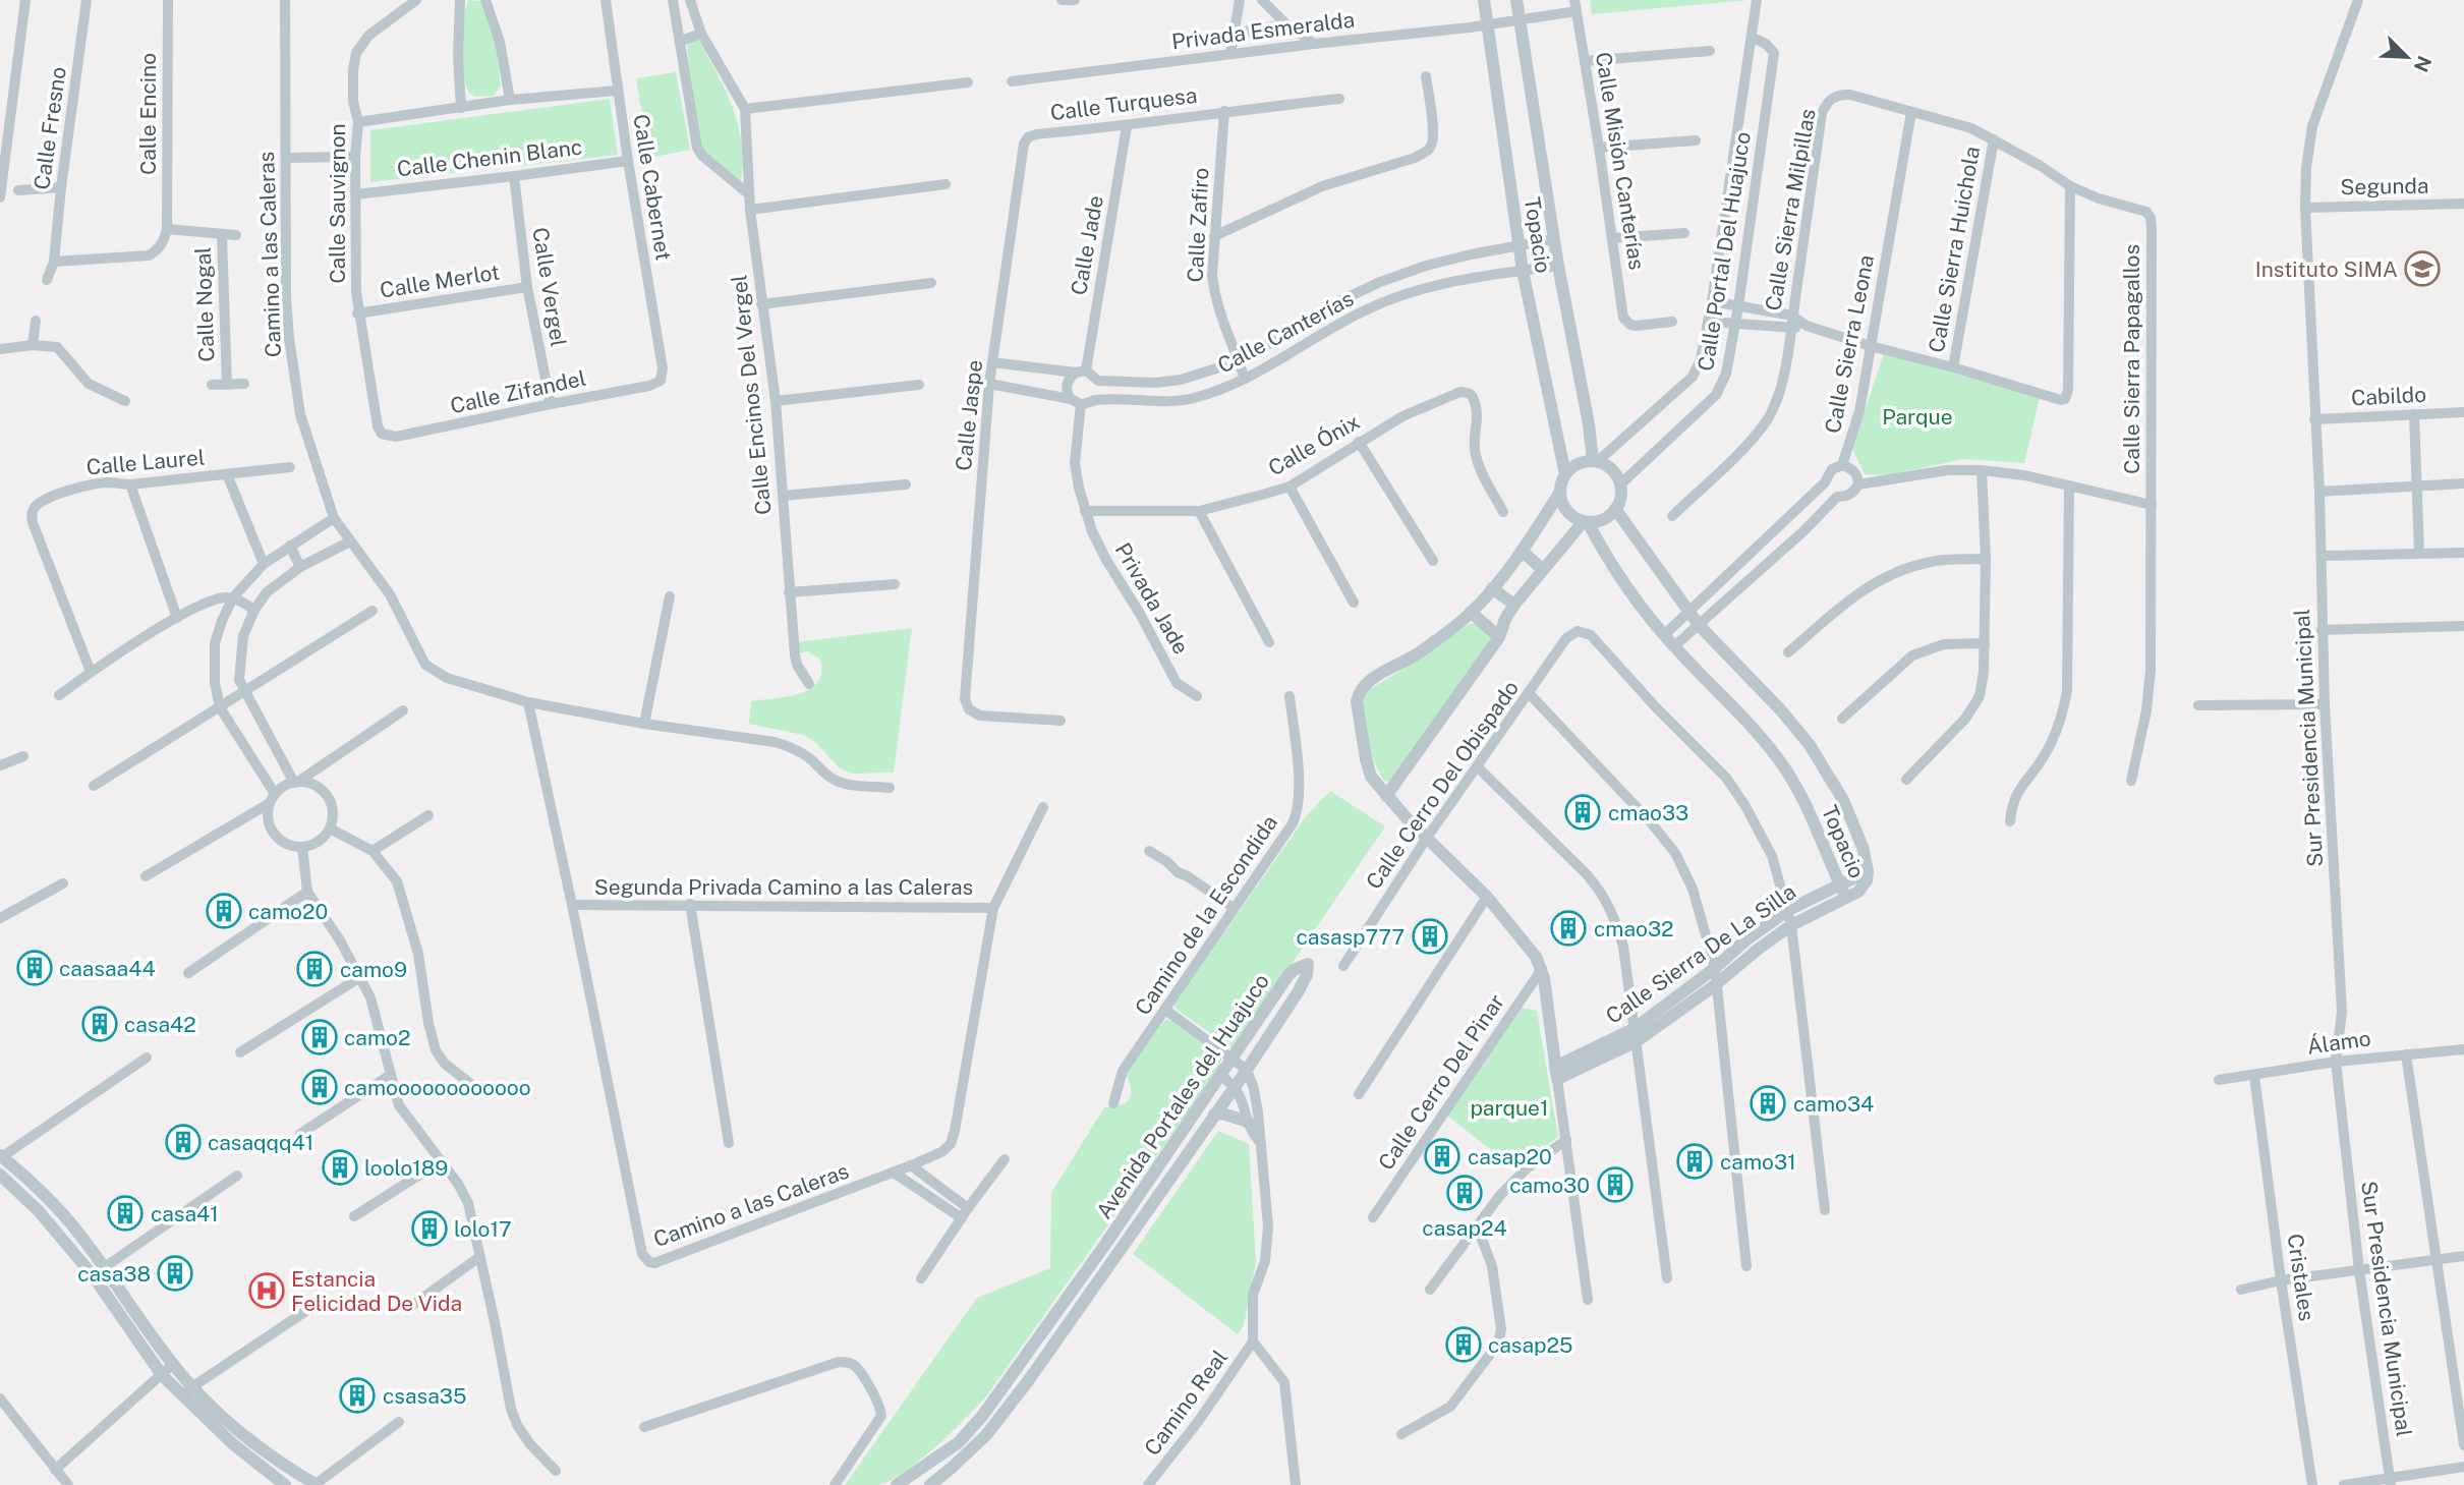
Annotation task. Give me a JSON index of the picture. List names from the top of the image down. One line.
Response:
{"streets":{"street":["Privada Esmeralda","Calle Turquesa","Calle Encino","Calle Fresno","Calle Chenin Blanc","Calle Misión Canterías","Segunda","Calle Cabernet","Calle Sauvignon","Calle Sierra Milpillas","Calle Zafiro","Topacio","Calle Jade","Calle Sierra Huichola","Calle Portal Del Huajuco","Camino a las Caleras","Calle Merlot","Calle Vergel","Calle Nogal","Calle Canterías","Calle Sierra Leona","Calle Sierra Papagallos","Calle Zifandel","Calle Encinos Del Vergel","Cabildo","Calle Jaspe","Calle Ónix","Calle Laurel","Privada Jade","Sur Presidencia Municipal","Calle Cerro Del Obispado","Segunda Privada Camino a las Caleras","Camino de la Escondida","Calle Sierra De La Silla","Álamo","Calle Cerro Del Pinar","Avenida Portales del Huajuco","Cristales","Camino Real"]},"crossings":[["Privada Esmeralda","Calle Misión Canterías"],["Privada Esmeralda","Topacio"],["Calle Turquesa","Calle Zafiro"],["Calle Turquesa","Calle Jade"],["Calle Turquesa","Calle Jaspe"],["Calle Encino","Calle Nogal"],["Calle Fresno","Calle Nogal"],["Calle Chenin Blanc","Calle Cabernet"],["Calle Chenin Blanc","Calle Sauvignon"],["Calle Chenin Blanc","Calle Vergel"],["Segunda","Sur Presidencia Municipal"],["Calle Cabernet","Calle Zifandel"],["Calle Sauvignon","Calle Merlot"],["Calle Sauvignon","Calle Zifandel"],["Calle Sierra Milpillas","Calle Sierra Leona"],["Calle Zafiro","Calle Canterías"],["Topacio","Calle Portal Del Huajuco"],["Topacio","Calle Canterías"],["Topacio","Calle Sierra Leona"],["Topacio","Calle Sierra De La Silla"],["Calle Jade","Calle Canterías"],["Camino a las Caleras","Segunda Privada Camino a las Caleras"],["Calle Merlot","Calle Vergel"],["Calle Vergel","Calle Zifandel"],["Cabildo","Sur Presidencia Municipal"],["Calle Ónix","Privada Jade"],["Sur Presidencia Municipal","Álamo"],["Calle Cerro Del Obispado","Calle Sierra De La Silla"],["Álamo","Cristales"]],"parks":["Parque","parque1"],"places":{"school or university":["Instituto SIMA"],"building":["cmao33","camo20","cmao32","casasp777","caasaa44","camo9","casa42","camo2","camoooooooooooo","camo34","casaqqq41","casap20","camo31","loolo189","camo30","casap24","casa41","lolo17","casa38","casap25","csasa35"],"hospital":["Estancia Felicidad De Vida"]},"north":"bottom right"}
